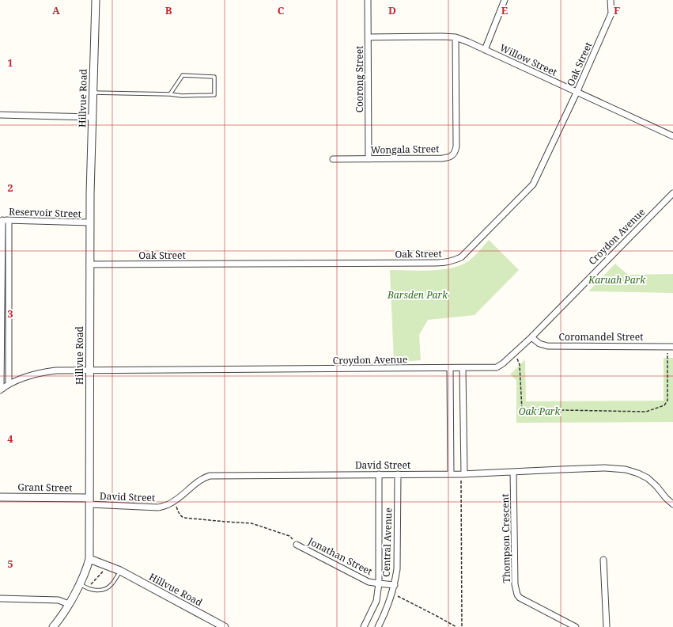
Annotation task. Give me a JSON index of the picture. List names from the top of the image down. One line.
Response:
{"streets":{"street":["Willow Street","Oak Street","Coorong Street","Hillvue Road","Wongala Street","Reservoir Street","Croydon Avenue","Coromandel Street","David Street","Grant Street","Thompson Crescent","Central Avenue","Jonathan Street"]},"crossings":[["Willow Street","Oak Street"],["Willow Street","Coorong Street"],["Willow Street","Wongala Street"],["Oak Street","Hillvue Road"],["Coorong Street","Wongala Street"],["Hillvue Road","Reservoir Street"],["Hillvue Road","Croydon Avenue"],["Hillvue Road","David Street"],["Hillvue Road","Grant Street"],["Croydon Avenue","Coromandel Street"],["David Street","Grant Street"],["David Street","Thompson Crescent"],["David Street","Central Avenue"],["Central Avenue","Jonathan Street"]],"parks":["Karuah Park","Barsden Park","Oak Park"],"grid":{"columns":["A","B","C","D","E","F"],"rows":["1","2","3","4","5"]}}
